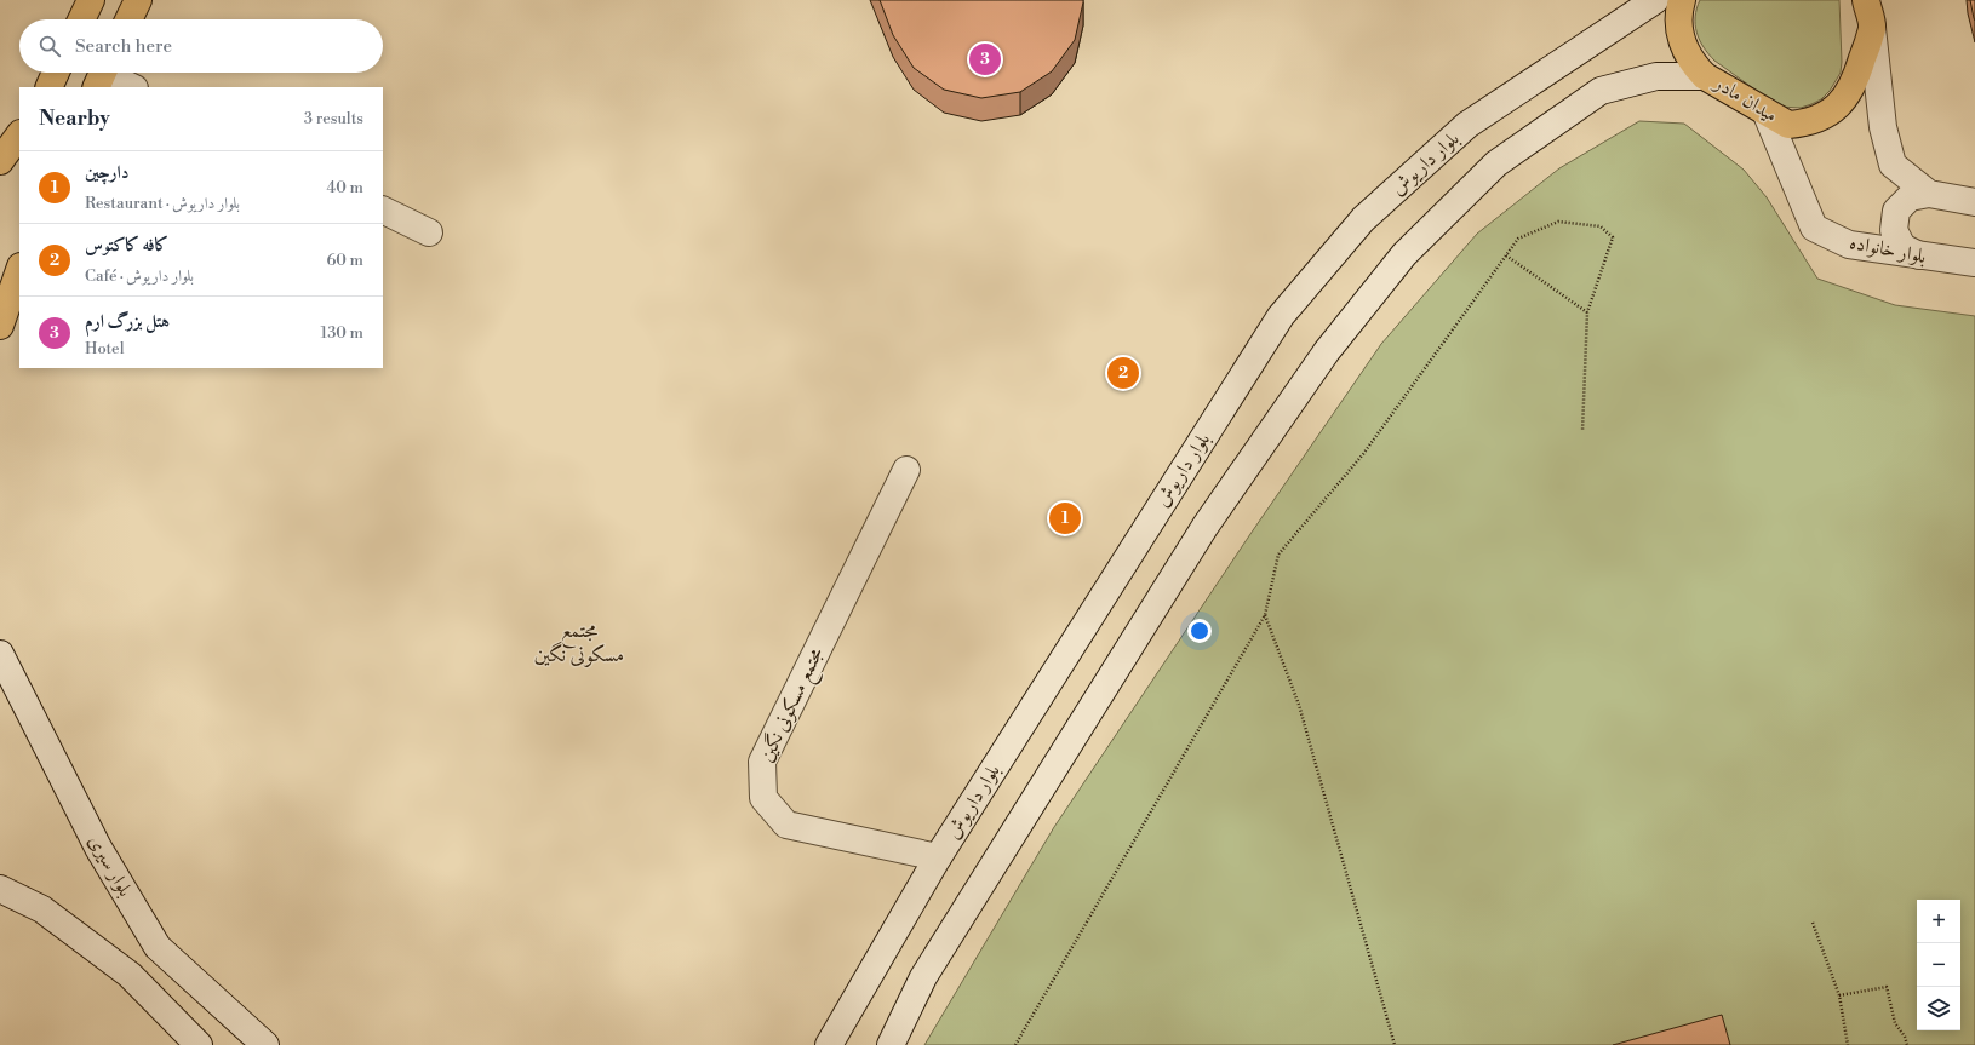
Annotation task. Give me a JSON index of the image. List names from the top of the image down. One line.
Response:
{"streets":{"main road":["میدان مادر","بلوار داریوش","بلوار خانواده","مجتمع مسکونی نگین","بلوار سیری"]},"crossings":[["میدان مادر","بلوار خانواده"],["بلوار داریوش","مجتمع مسکونی نگین"]],"districts":["مجتمع مسکونی نگین"],"page":{"search":"Search here","pins":["3","2","1"],"heading":["Nearby","3 results"],"list":[{"mark":"1","name":"دارچین","note":"Restaurant · بلوار داریوش","value":"40 m"},{"mark":"2","name":"کافه کاکتوس","note":"Café · بلوار داریوش","value":"60 m"},{"mark":"3","name":"هتل بزرگ ارم","note":"Hotel","value":"130 m"}],"map_buttons":["+","−"]}}
